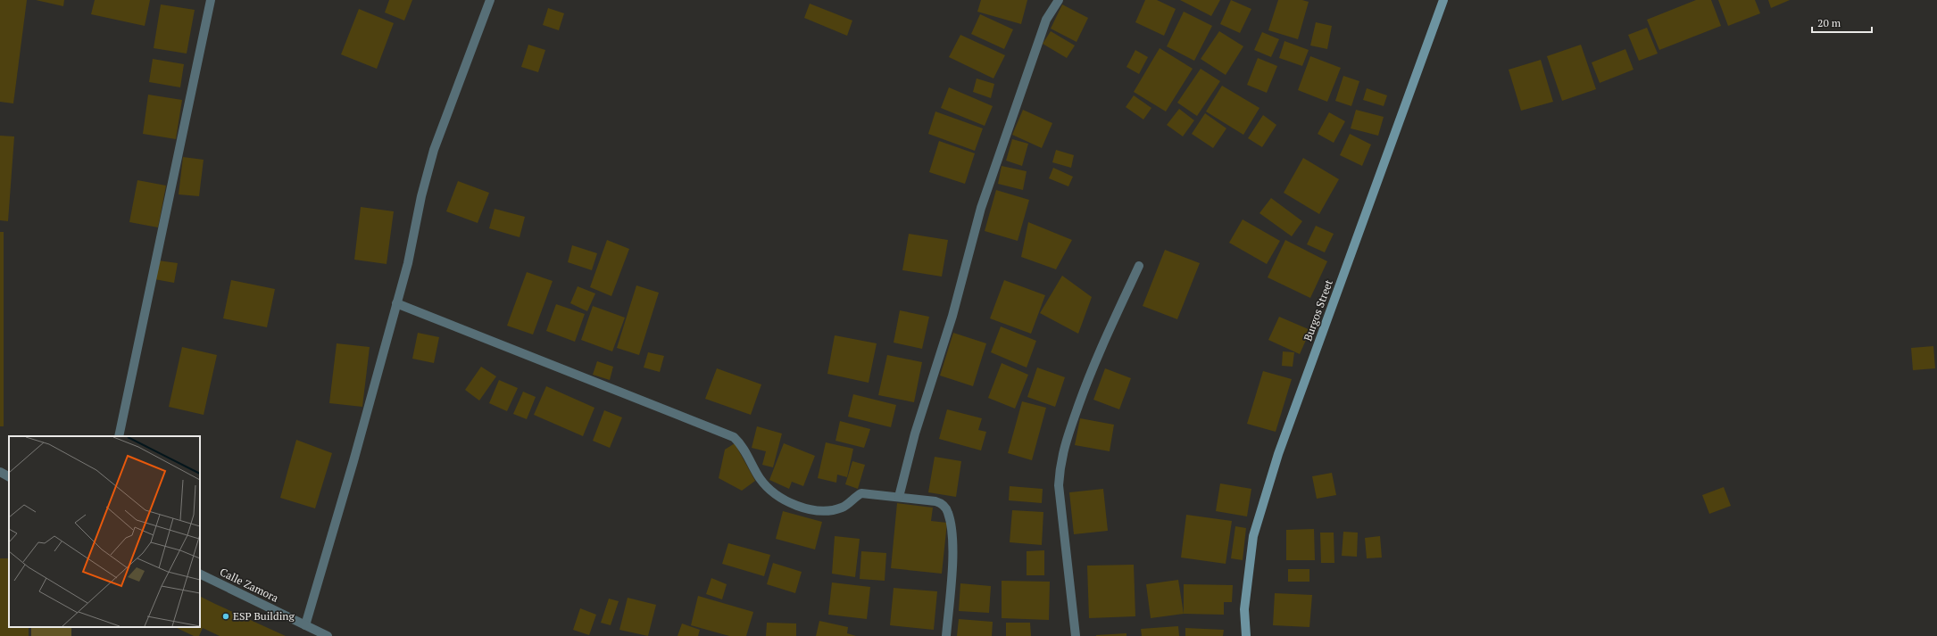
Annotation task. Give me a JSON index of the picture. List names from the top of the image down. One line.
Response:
{"streets":{"main road":["Burgos Street"],"street":["Calle Zamora"]},"places":["ESP Building"],"scale_bar":"20 m"}
